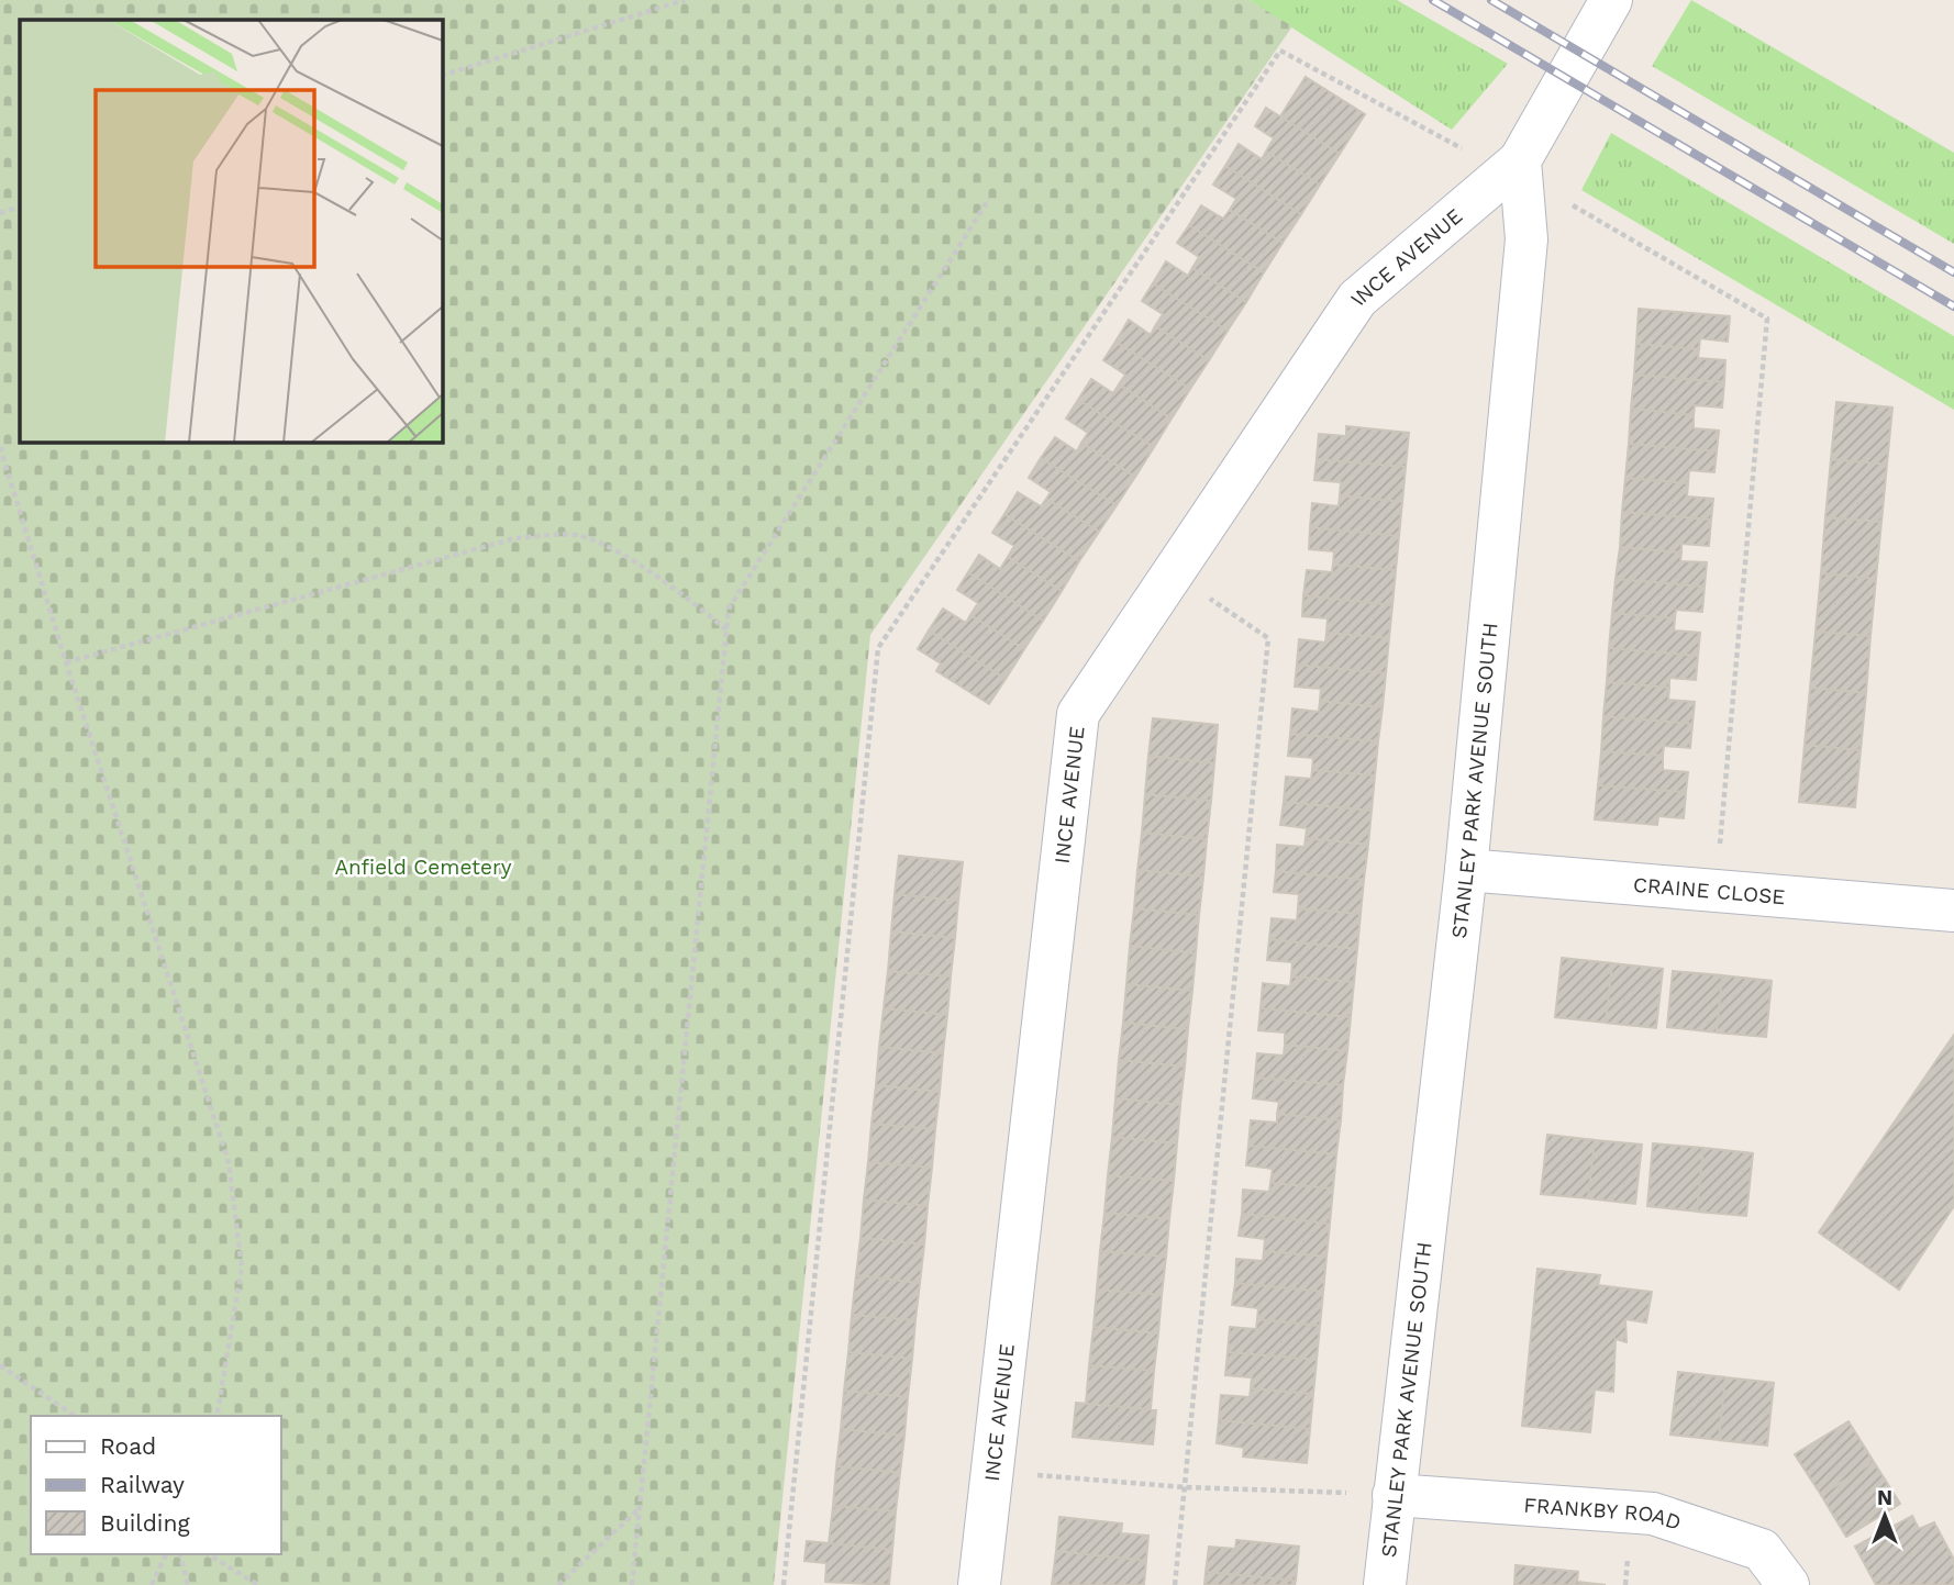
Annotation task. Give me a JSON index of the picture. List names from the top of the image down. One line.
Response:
{"streets":{"street":["INCE AVENUE","STANLEY PARK AVENUE SOUTH","CRAINE CLOSE","FRANKBY ROAD"]},"crossings":[["INCE AVENUE","STANLEY PARK AVENUE SOUTH"],["STANLEY PARK AVENUE SOUTH","CRAINE CLOSE"],["STANLEY PARK AVENUE SOUTH","FRANKBY ROAD"]],"parks":["Anfield Cemetery"],"legend":["Road","Railway","Building"],"north":"top"}
